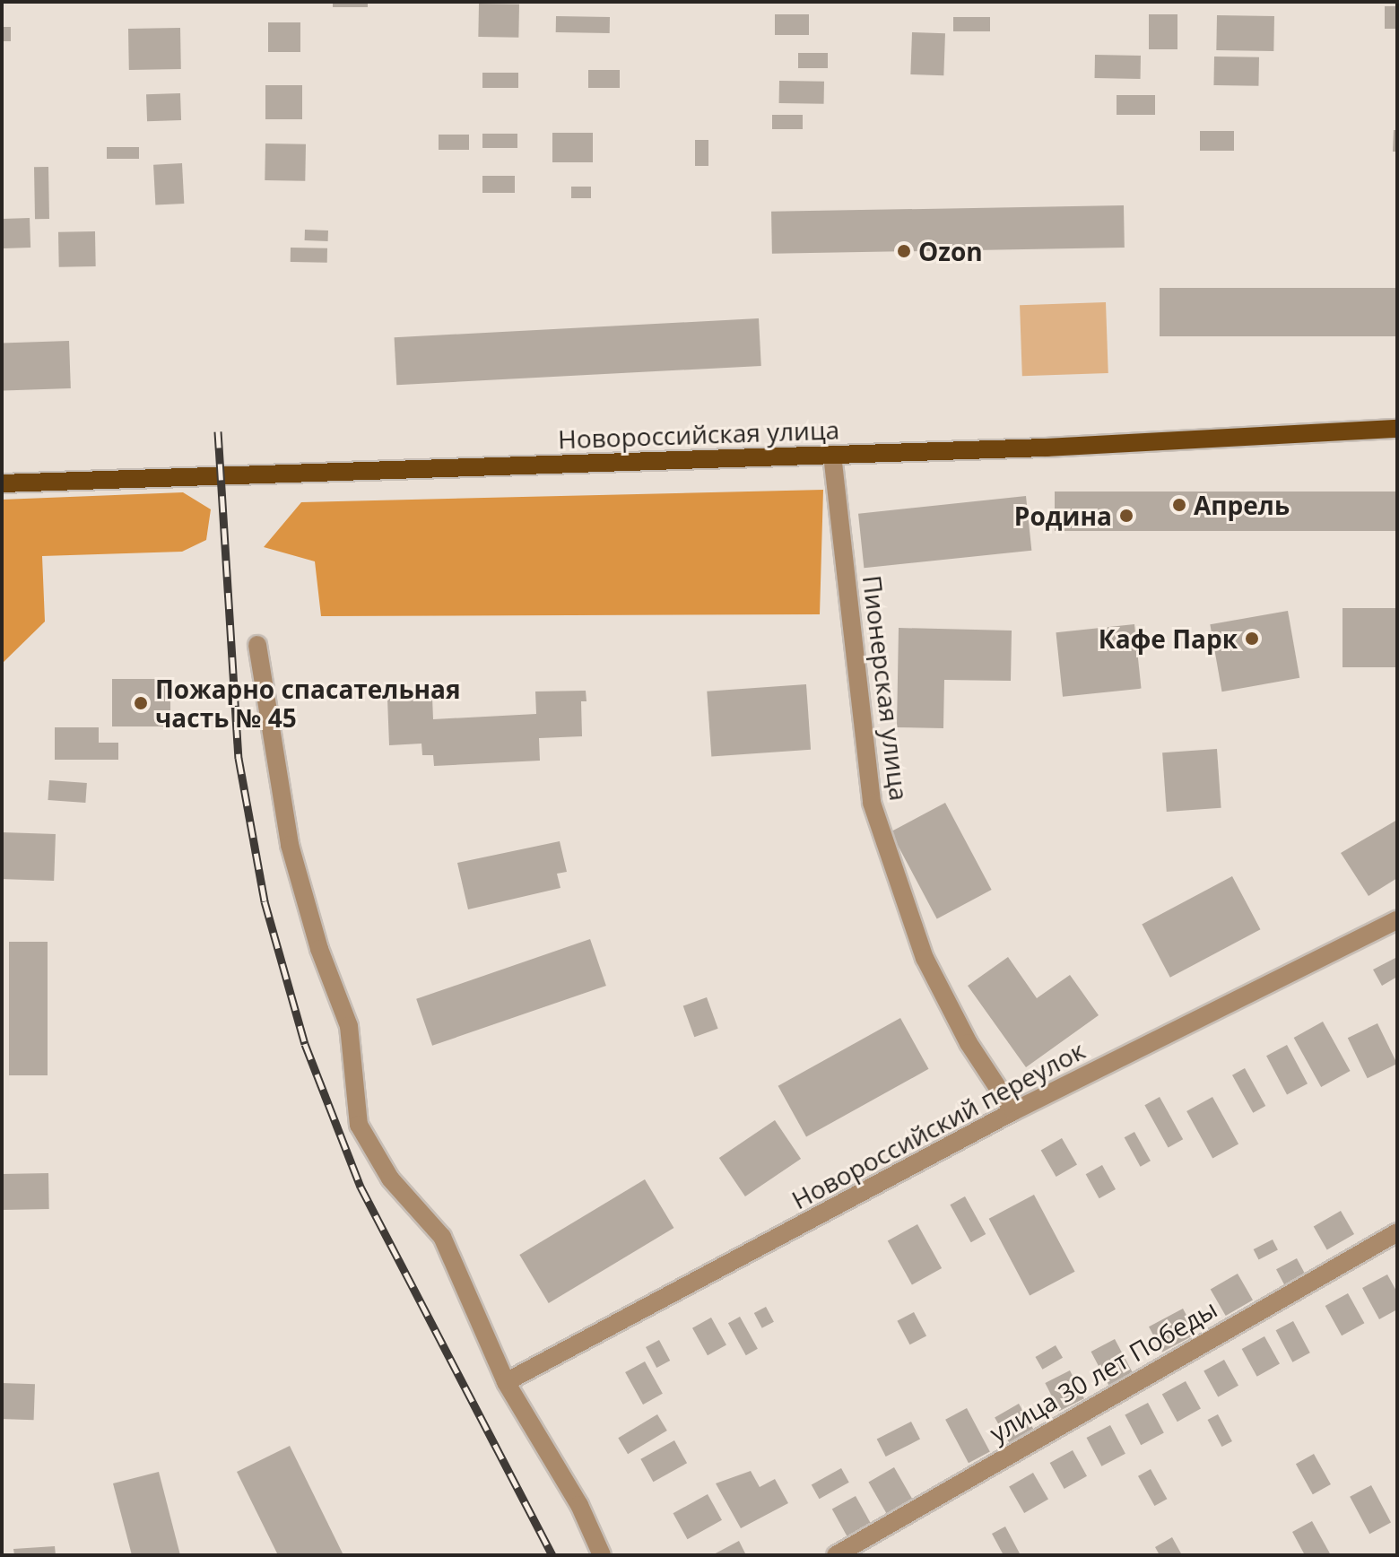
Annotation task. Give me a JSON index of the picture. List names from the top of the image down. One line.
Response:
{"streets":{"main road":["Новороссийская улица"],"street":["Пионерская улица","Новороссийский переулок","улица 30 лет Победы"]},"crossings":[["Новороссийская улица","Пионерская улица"],["Пионерская улица","Новороссийский переулок"]],"places":["Ozon","Апрель","Родина","Кафе Парк","Пожарно спасательная часть № 45"]}
